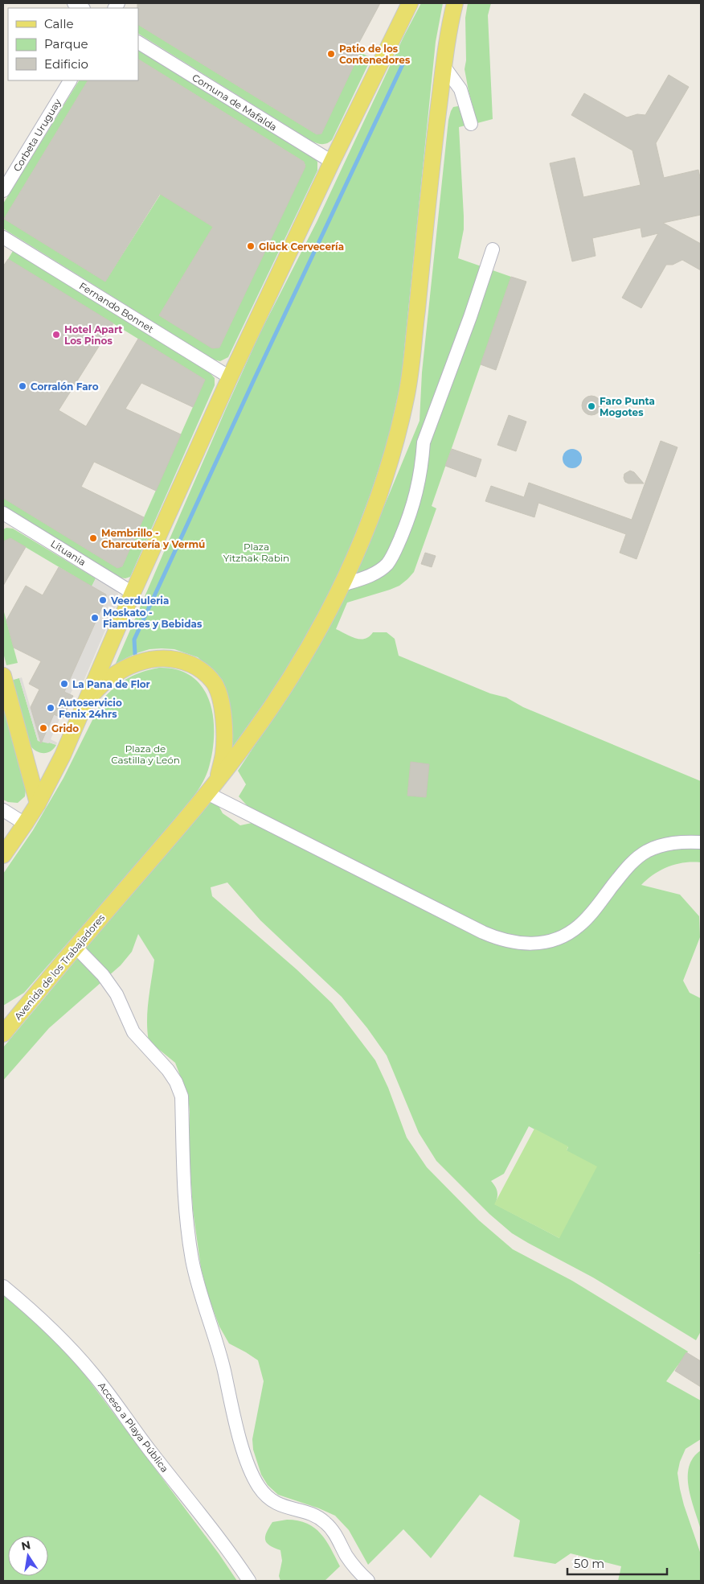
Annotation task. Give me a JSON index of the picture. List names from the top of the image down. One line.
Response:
{"streets":{"main road":["Avenida de los Trabajadores"],"street":["Comuna de Mafalda","Corbeta Uruguay","Fernando Bonnet","Lituania","Acceso a Playa Pública"]},"parks":["Plaza Yitzhak Rabin","Plaza de Castilla y León"],"places":["Patio de los Contenedores","Glück Cervecería","Hotel Apart Los Pinos","Corralón Faro","Faro Punta Mogotes","Membrillo - Charcutería y Vermú","Veerduleria","Moskato - Fiambres y Bebidas","La Pana de Flor","Autoservicio Fenix 24hrs","Grido"],"legend":["Calle","Parque","Edificio"],"scale_bar":"50 m","north":"top"}
